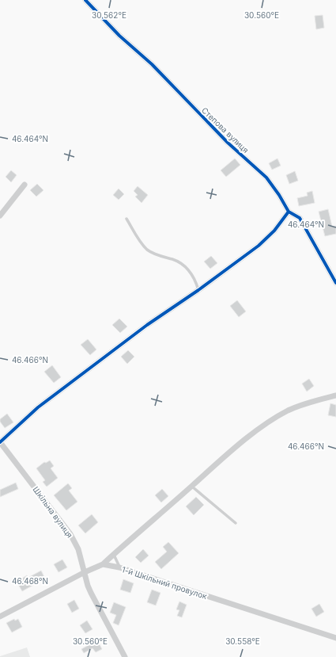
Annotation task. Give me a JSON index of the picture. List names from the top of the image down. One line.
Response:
{"streets":{"street":["Степова вулиця","Шкільна вулиця","1-й Шкільний провулок"]},"coordinates":["30.560°E","30.562°E","46.464°N","46.466°N","46.468°N","30.558°E"]}
